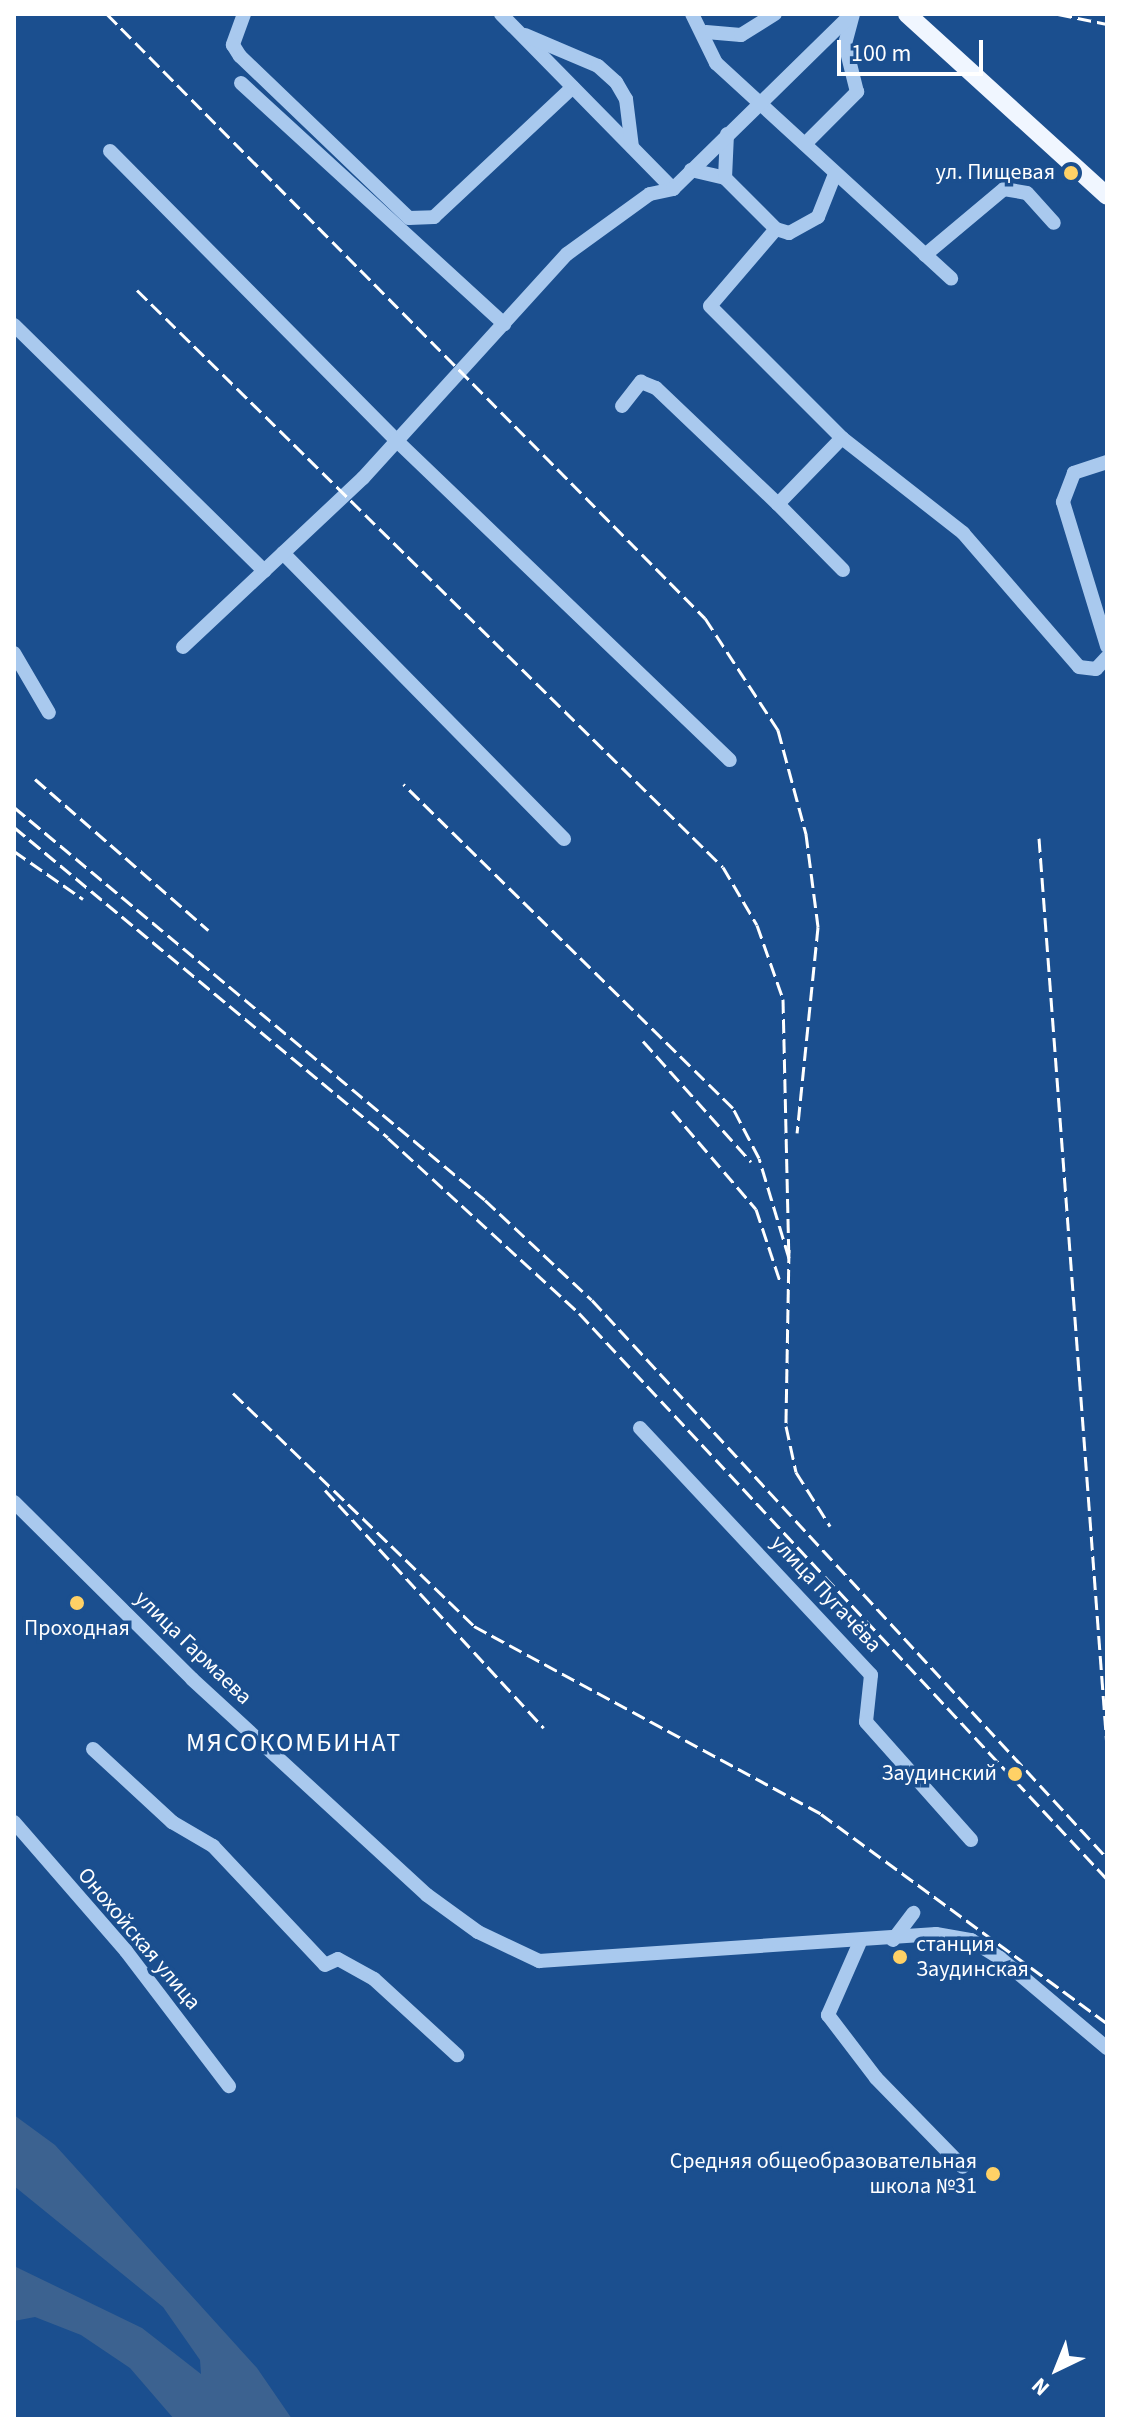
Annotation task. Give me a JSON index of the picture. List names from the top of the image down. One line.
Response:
{"streets":{"street":["улица Пугачёва","улица Гармаева","Онохойская улица"]},"districts":["МЯСОКОМБИНАТ"],"places":["ул. Пищевая","Проходная","Заудинский","станция Заудинская","Средняя общеобразовательная школа №31"],"scale_bar":"100 m","north":"bottom left"}
